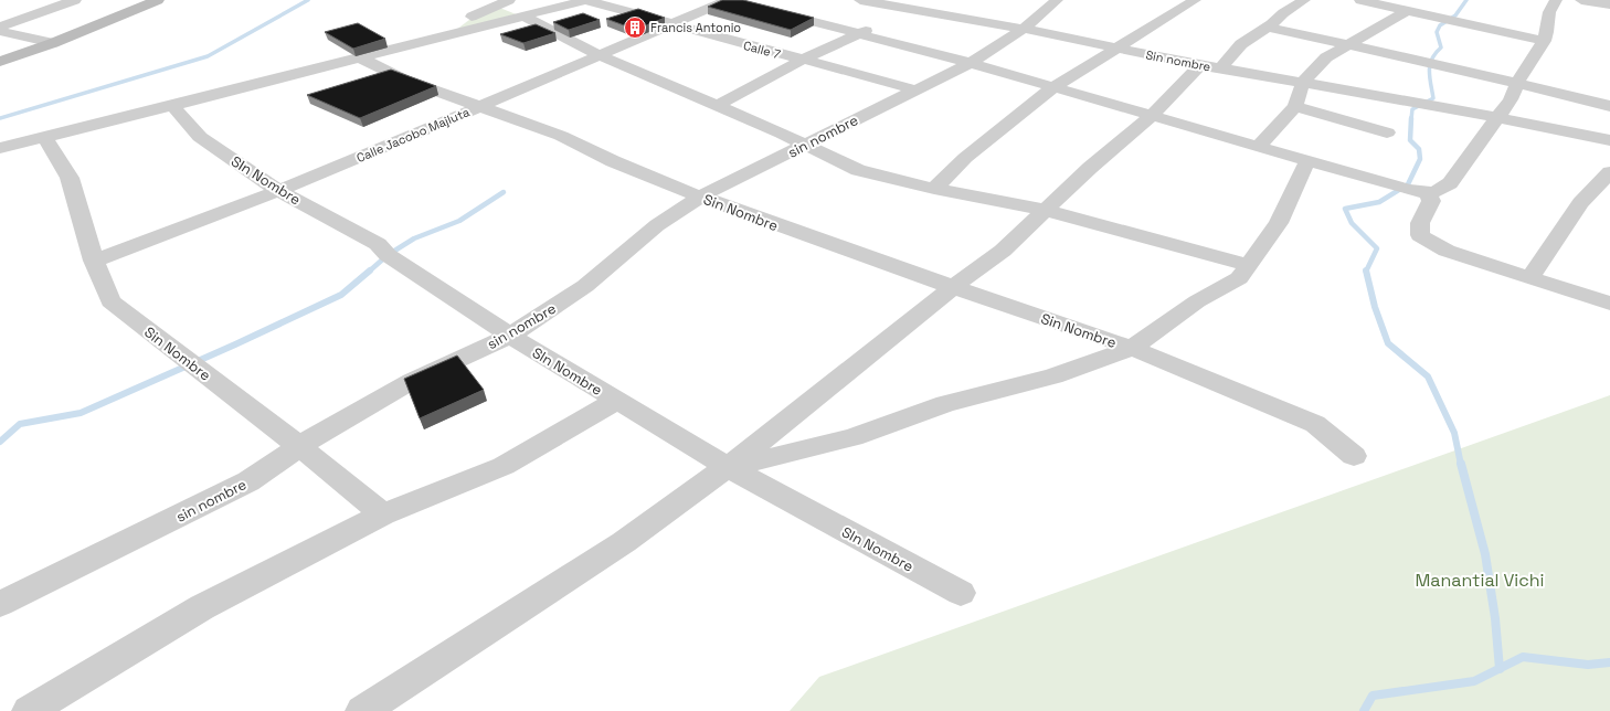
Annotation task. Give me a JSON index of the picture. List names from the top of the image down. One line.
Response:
{"streets":{"street":["Calle 7","Sin nombre","Calle Jacobo Majluta","sin nombre","SIn Nombre","Sin Nombre"]},"crossings":[["Calle 7","Calle Jacobo Majluta"],["Calle 7","sin nombre"],["Sin nombre","sin nombre"],["Sin nombre","Sin Nombre"],["Calle Jacobo Majluta","SIn Nombre"],["Calle Jacobo Majluta","Sin Nombre"],["sin nombre","SIn Nombre"],["sin nombre","Sin Nombre"],["SIn Nombre","Sin Nombre"]],"parks":["Manantial Vichi"],"places":{"building":["Francis Antonio"]}}
